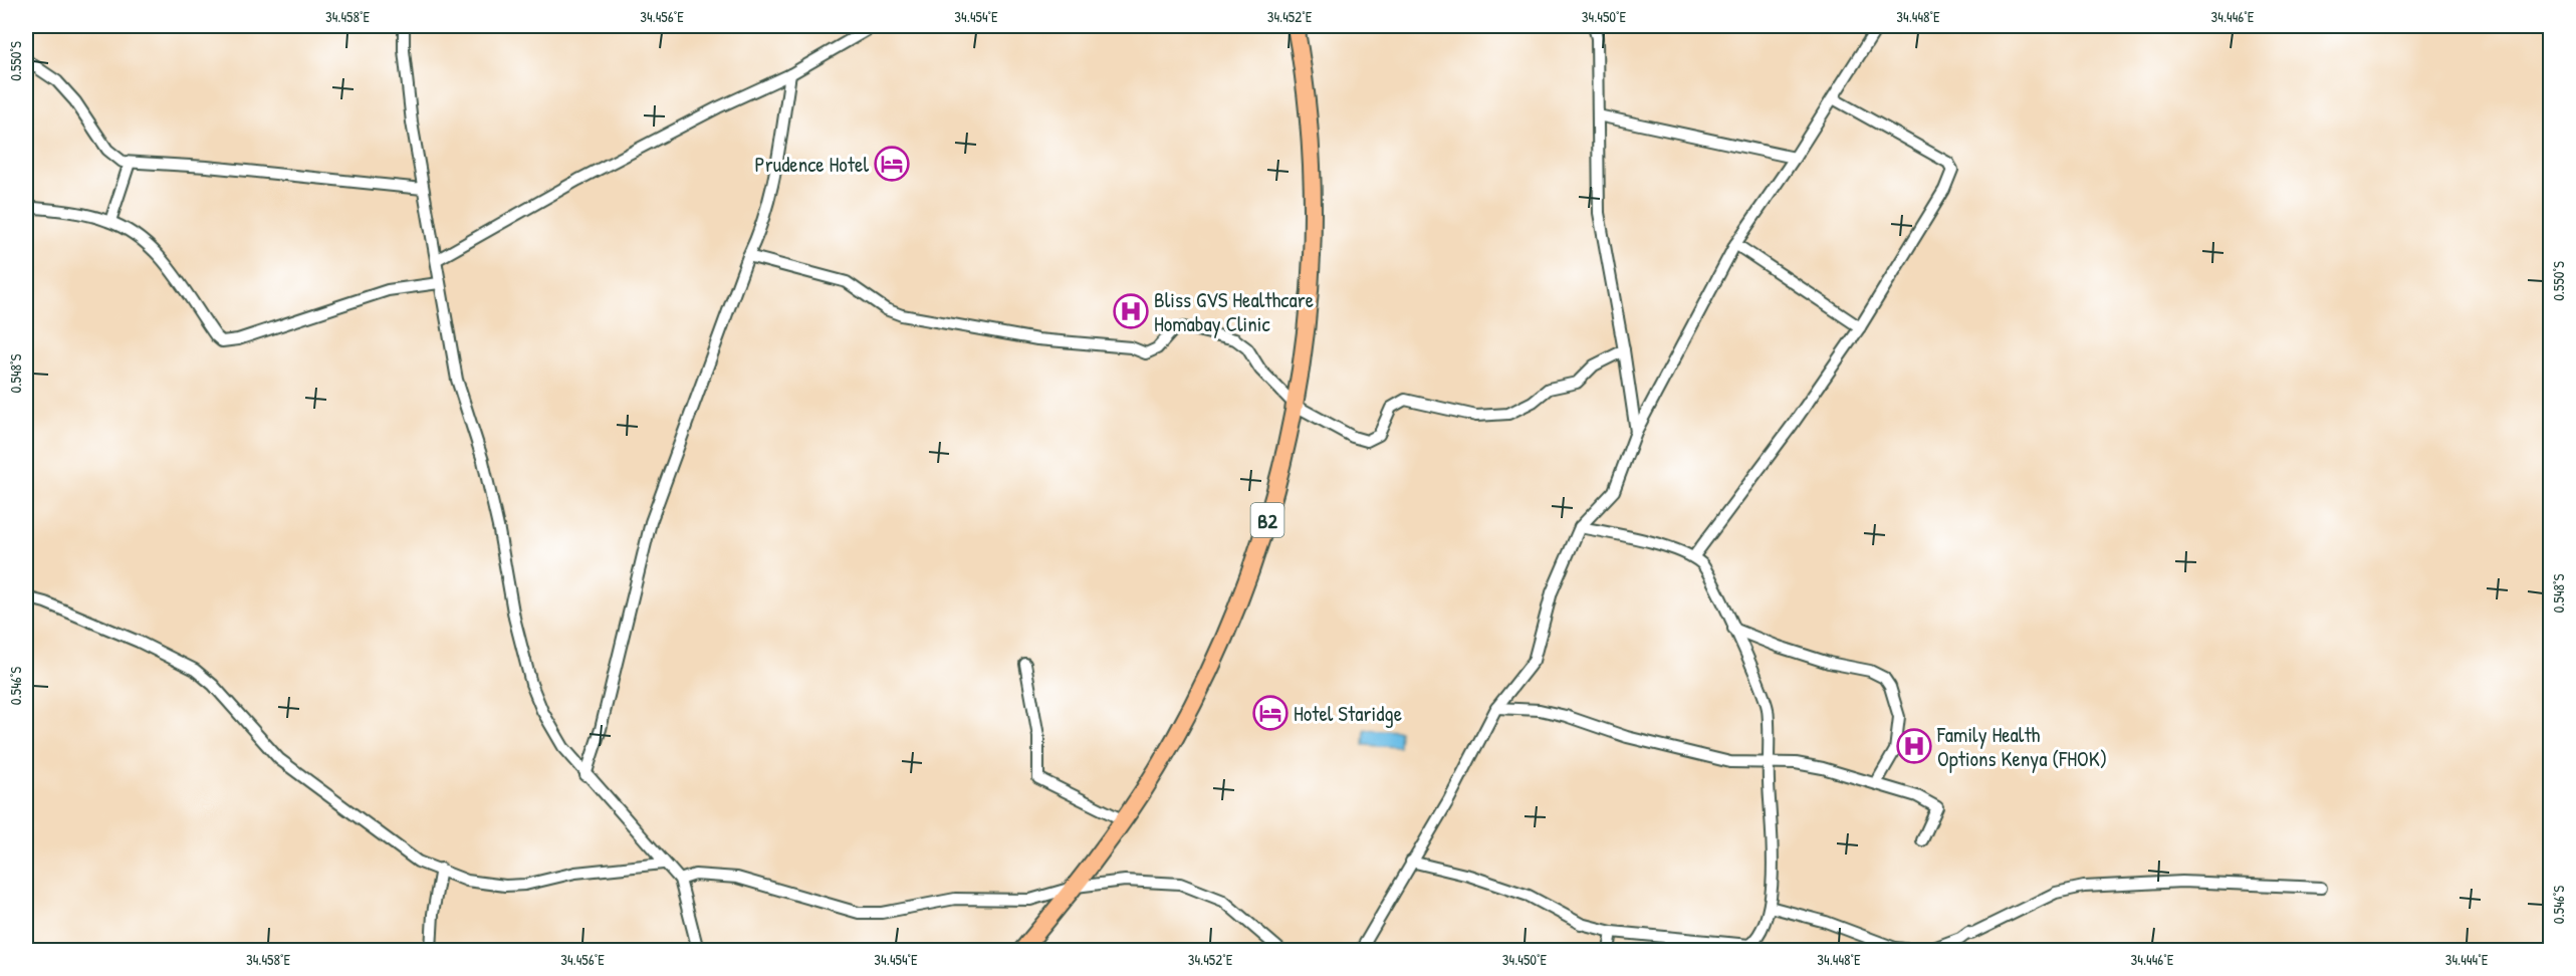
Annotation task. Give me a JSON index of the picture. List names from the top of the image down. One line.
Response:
{"streets":{"highway":["B2"]},"places":{"hotel":["Prudence Hotel","Hotel Staridge"],"hospital":["Bliss GVS Healthcare Homabay Clinic","Family Health Options Kenya (FHOK)"]},"coordinates":["34.458°E","34.456°E","34.454°E","34.452°E","34.450°E","34.448°E","34.446°E","0.550°S","0.548°S","0.546°S","34.444°E"]}
